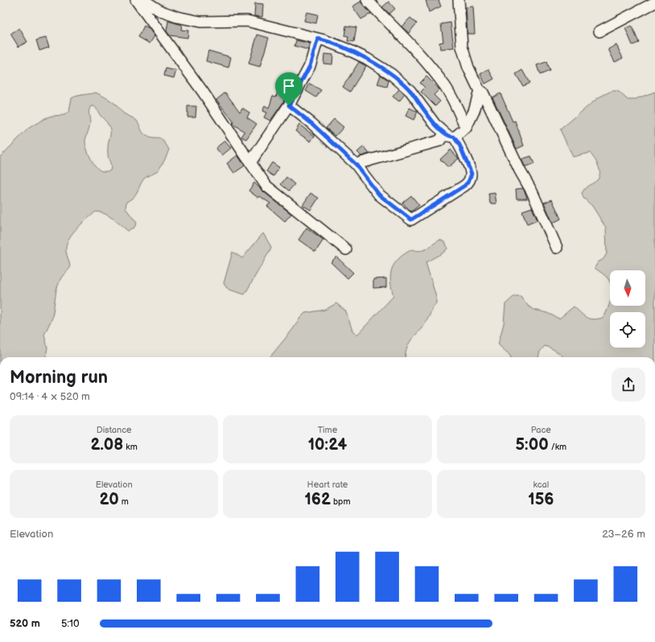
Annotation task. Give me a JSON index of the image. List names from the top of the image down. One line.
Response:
{"north":"bottom","page":{"heading":["Morning run","09:14 · 4 × 520 m"],"stats":[["Distance","2.08 km"],["Time","10:24"],["Pace","5:00 /km"],["Elevation","20 m"],["Heart rate","162 bpm"],["kcal","156"]],"chart":["Elevation","23–26 m"],"list":[{"name":"520 m","note":"5:10"}]}}
